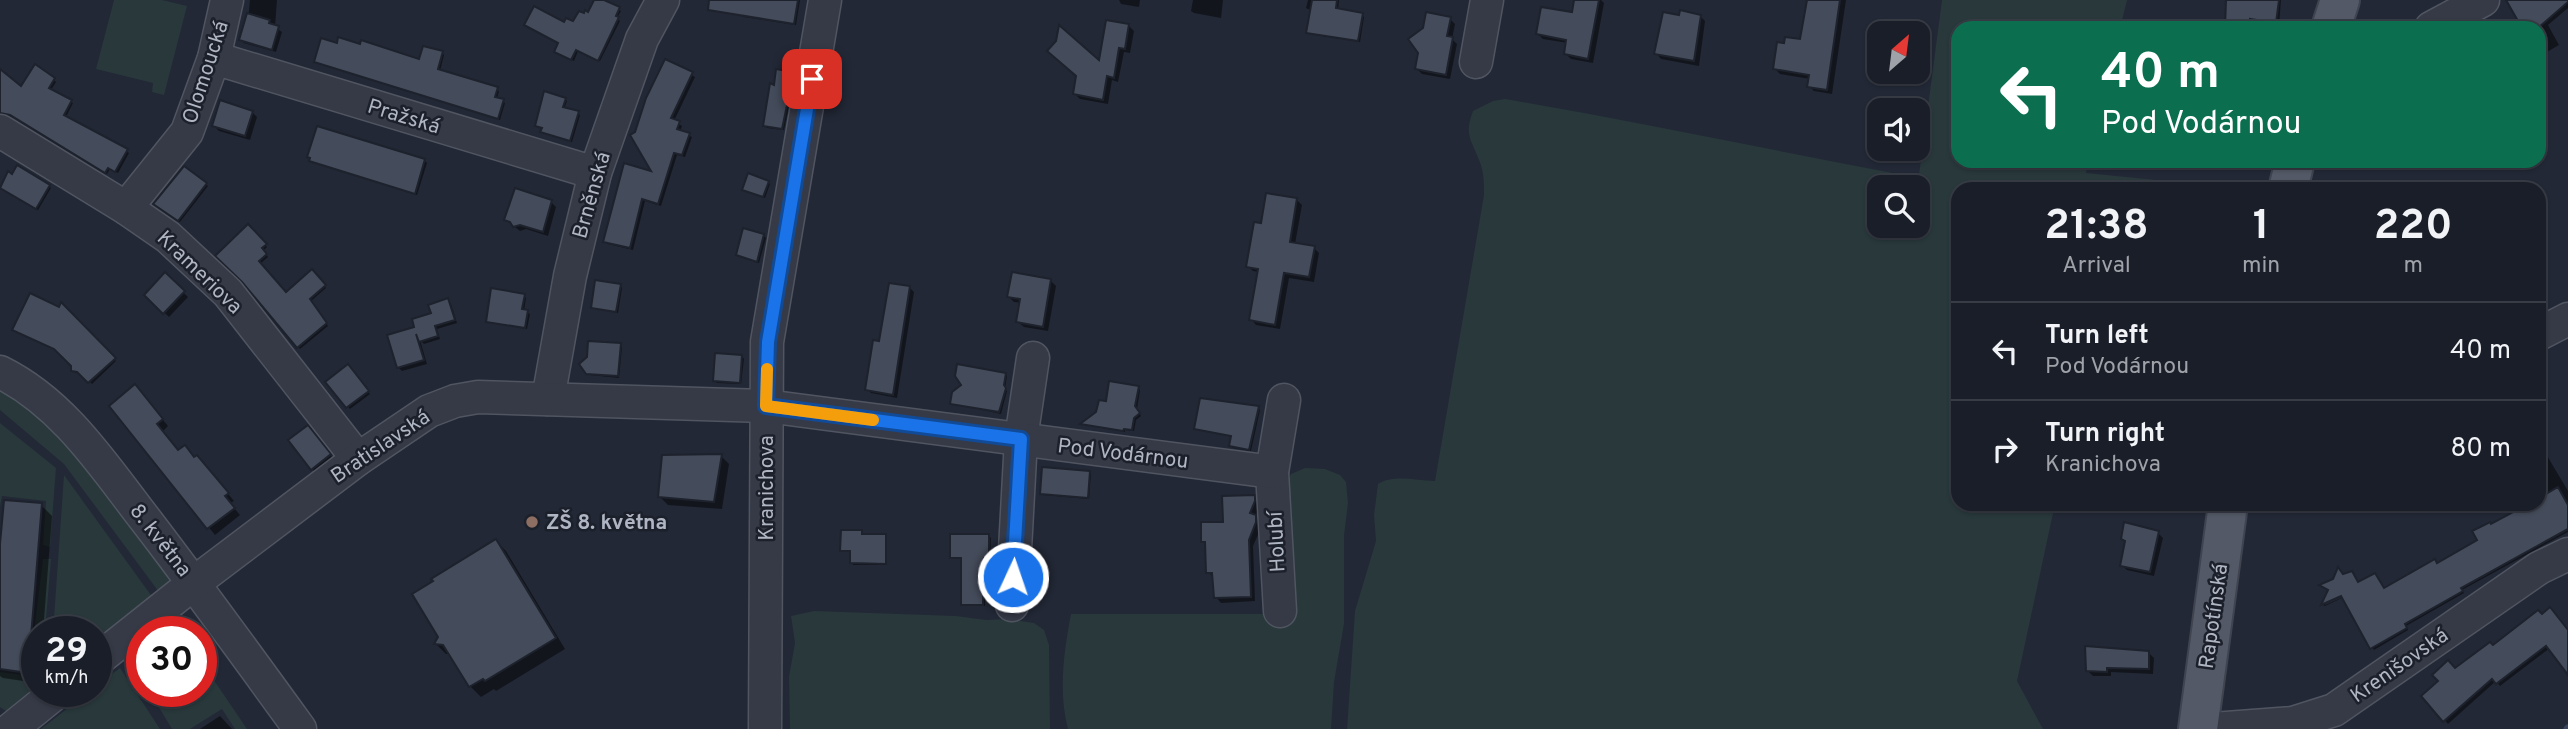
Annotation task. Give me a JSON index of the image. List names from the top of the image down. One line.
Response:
{"streets":{"main road":["Rapotínská"],"street":["Olomoucká","Pražská","Brněnská","Krameriova","Bratislavská","Pod Vodárnou","Kranichova","8. května","Holubí","Krenišovská"]},"crossings":[["Olomoucká","Pražská"],["Olomoucká","Krameriova"],["Pražská","Brněnská"],["Brněnská","Bratislavská"],["Krameriova","Bratislavská"],["Bratislavská","Pod Vodárnou"],["Bratislavská","Kranichova"],["Bratislavská","8. května"],["Pod Vodárnou","Kranichova"],["Pod Vodárnou","Holubí"]],"places":["ZŠ 8. května"],"north":"top right","page":{"turn":["40 m","Pod Vodárnou"],"eta":["21:38","Arrival","1","min","220","m"],"list":[{"name":"Turn left","note":"Pod Vodárnou","value":"40 m"},{"name":"Turn right","note":"Kranichova","value":"80 m"}],"speed":"29 km/h","limit":"30"}}
